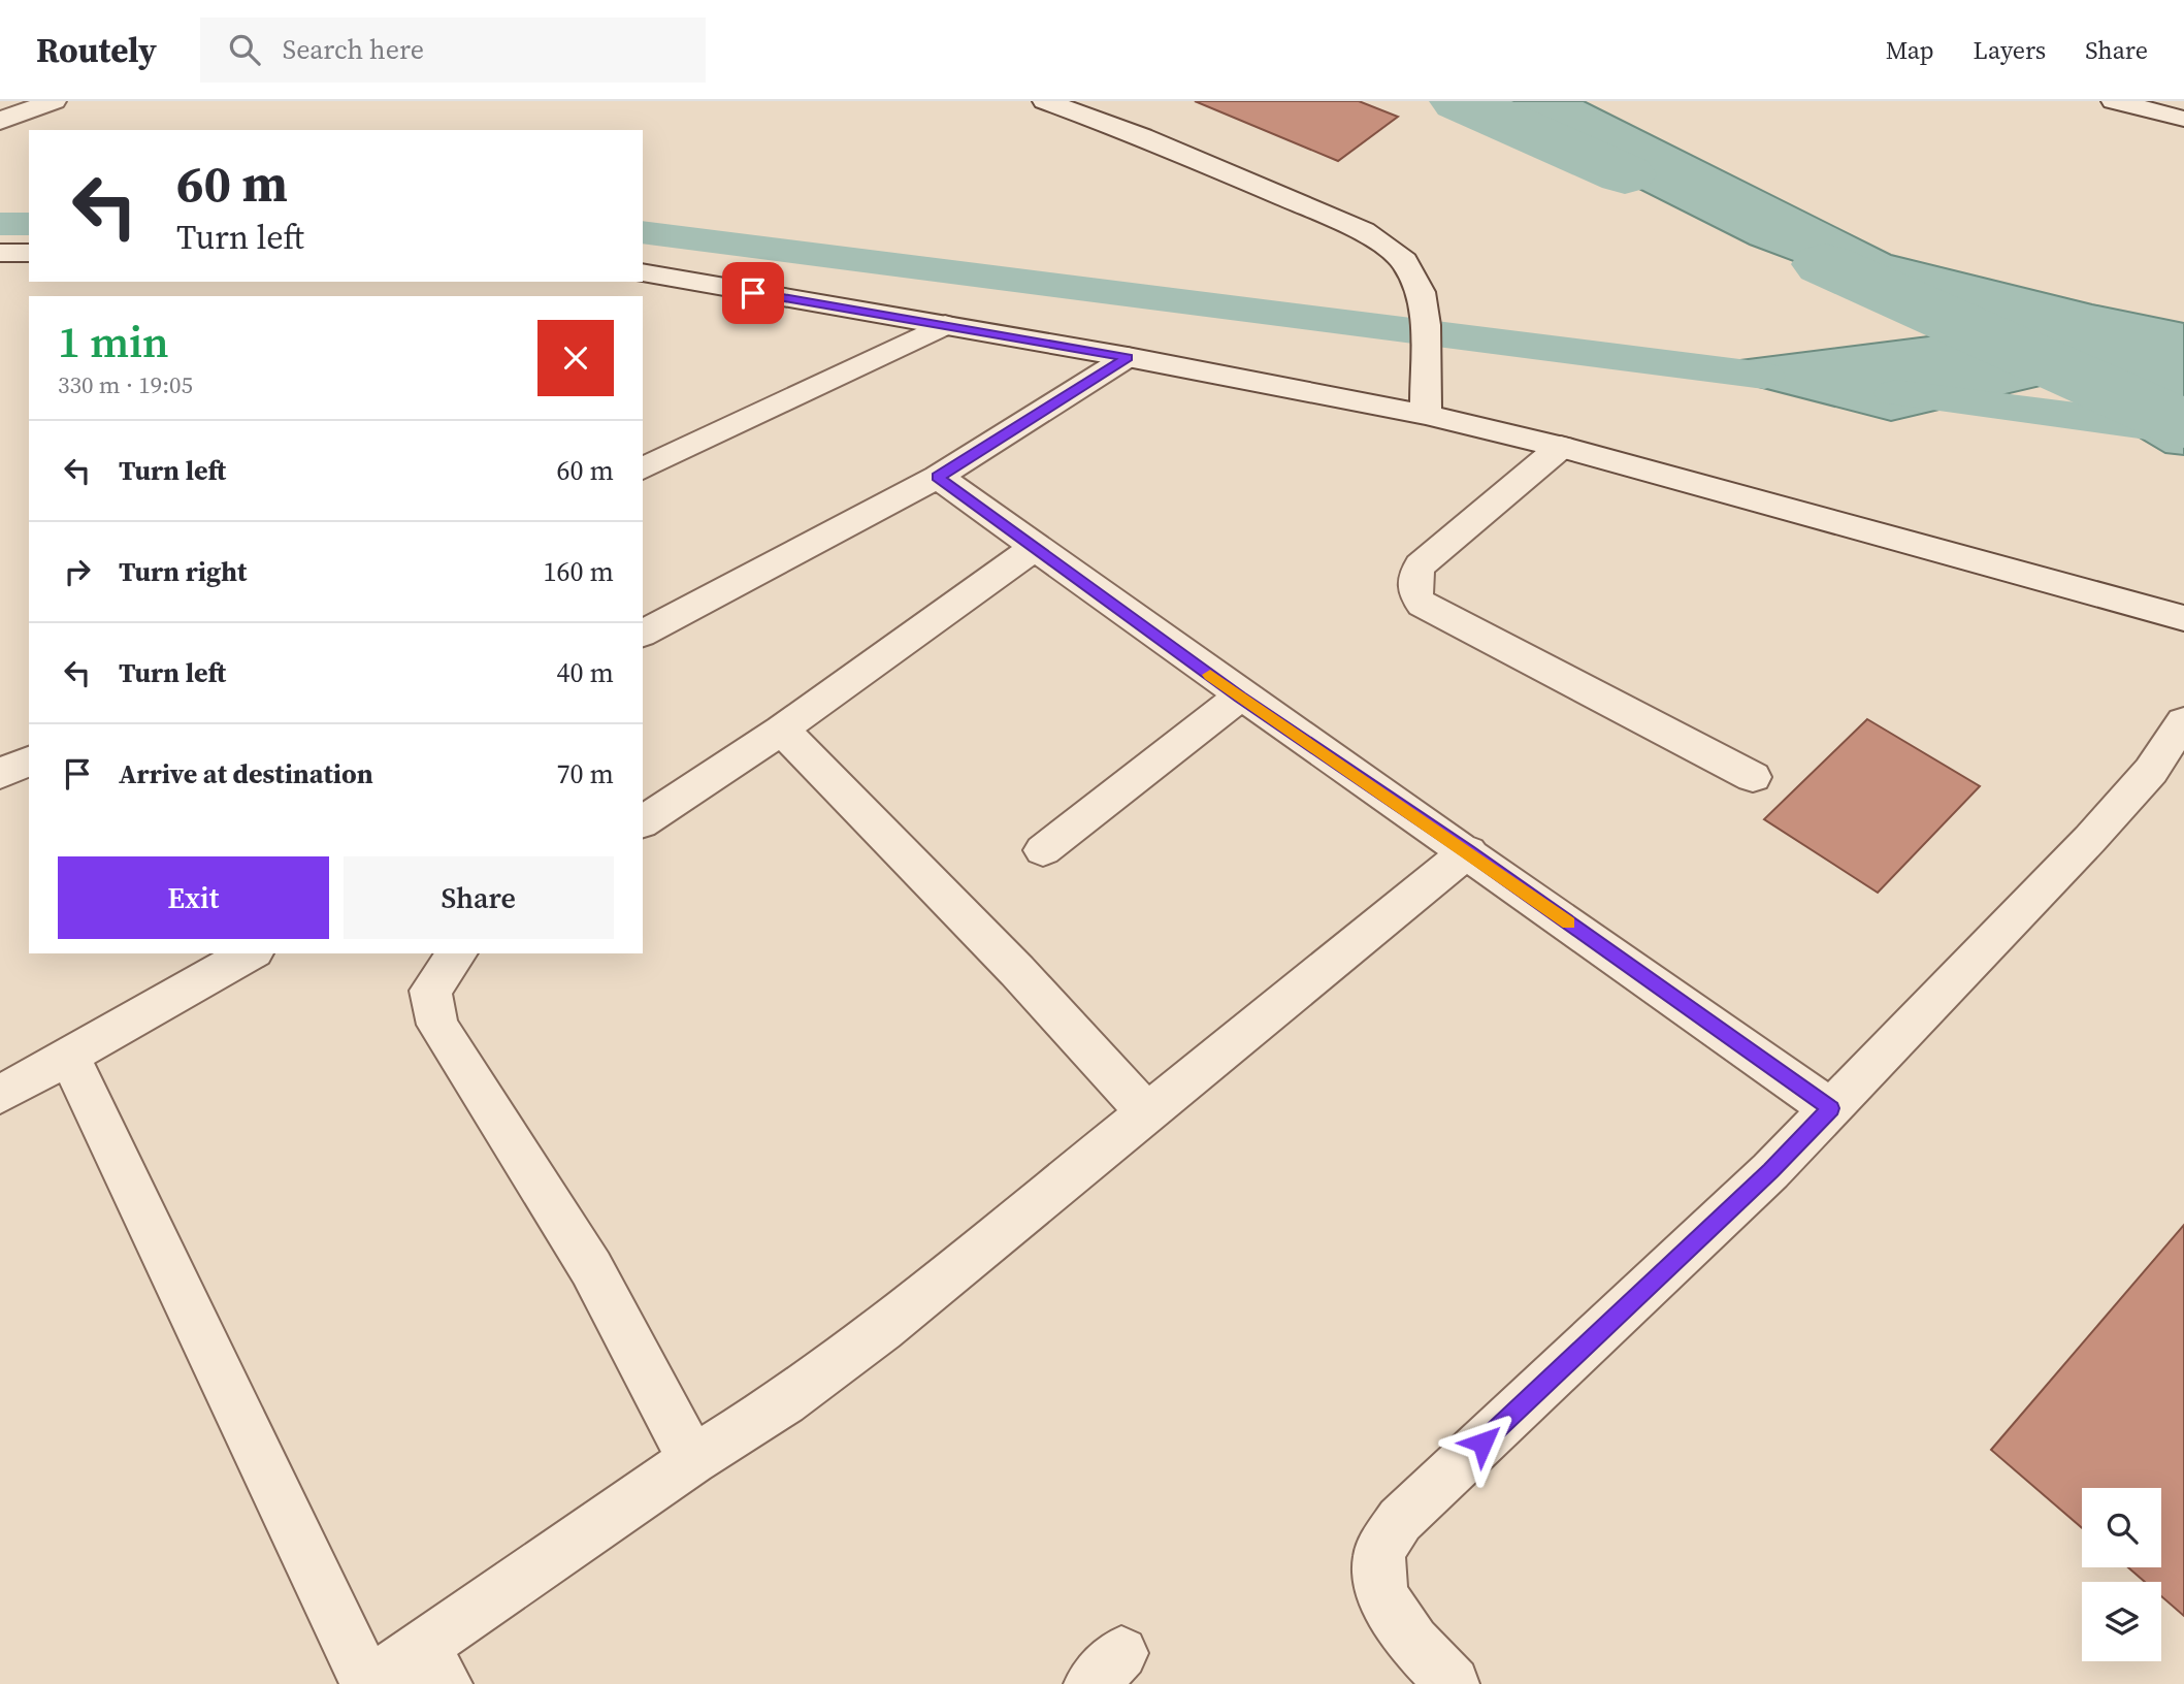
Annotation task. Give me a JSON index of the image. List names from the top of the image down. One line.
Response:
{"page":{"header":"Routely","search":"Search here","nav":["Map","Layers","Share"],"turn":["60 m","Turn left"],"heading":["1 min","330 m · 19:05"],"list":[{"name":"Turn left","value":"60 m"},{"name":"Turn right","value":"160 m"},{"name":"Turn left","value":"40 m"},{"name":"Arrive at destination","value":"70 m"}],"buttons":["Exit","Share"]}}
